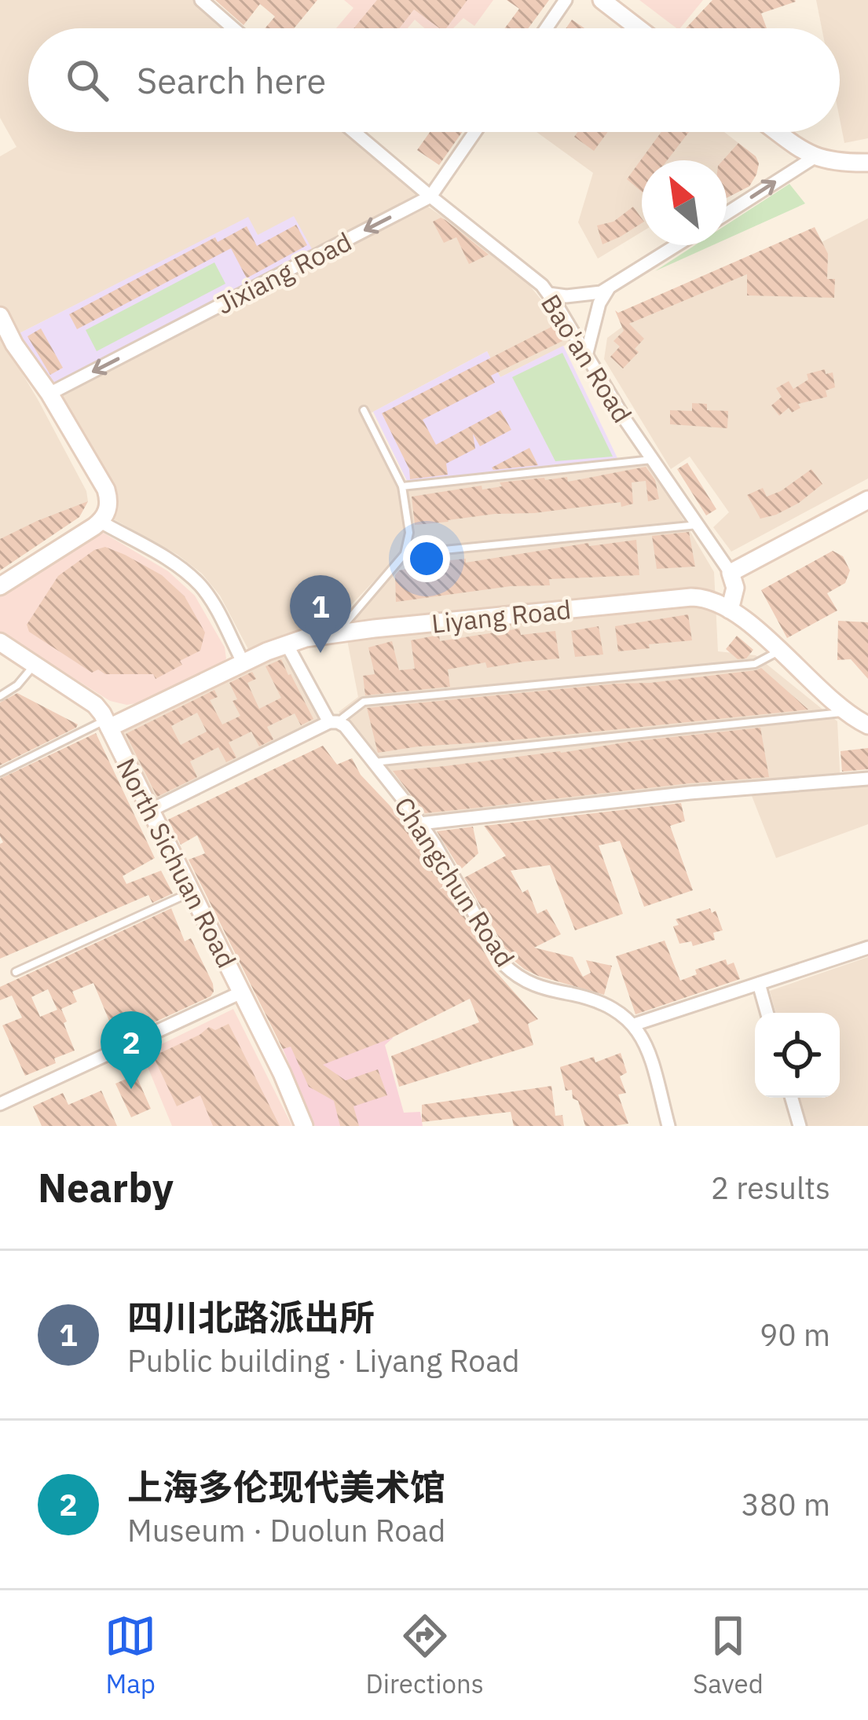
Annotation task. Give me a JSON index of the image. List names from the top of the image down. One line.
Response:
{"streets":{"street":["Jixiang Road","Bao'an Road","Liyang Road","North Sichuan Road","Changchun Road"]},"crossings":[["Jixiang Road","Bao'an Road"],["Liyang Road","North Sichuan Road"],["Liyang Road","Changchun Road"]],"one_way":["Jixiang Road"],"north":"top left","page":{"search":"Search here","pins":["1","2"],"heading":["Nearby","2 results"],"list":[{"mark":"1","name":"四川北路派出所","note":"Public building · Liyang Road","value":"90 m"},{"mark":"2","name":"上海多伦现代美术馆","note":"Museum · Duolun Road","value":"380 m"}],"nav":["Map","Directions","Saved"]}}
